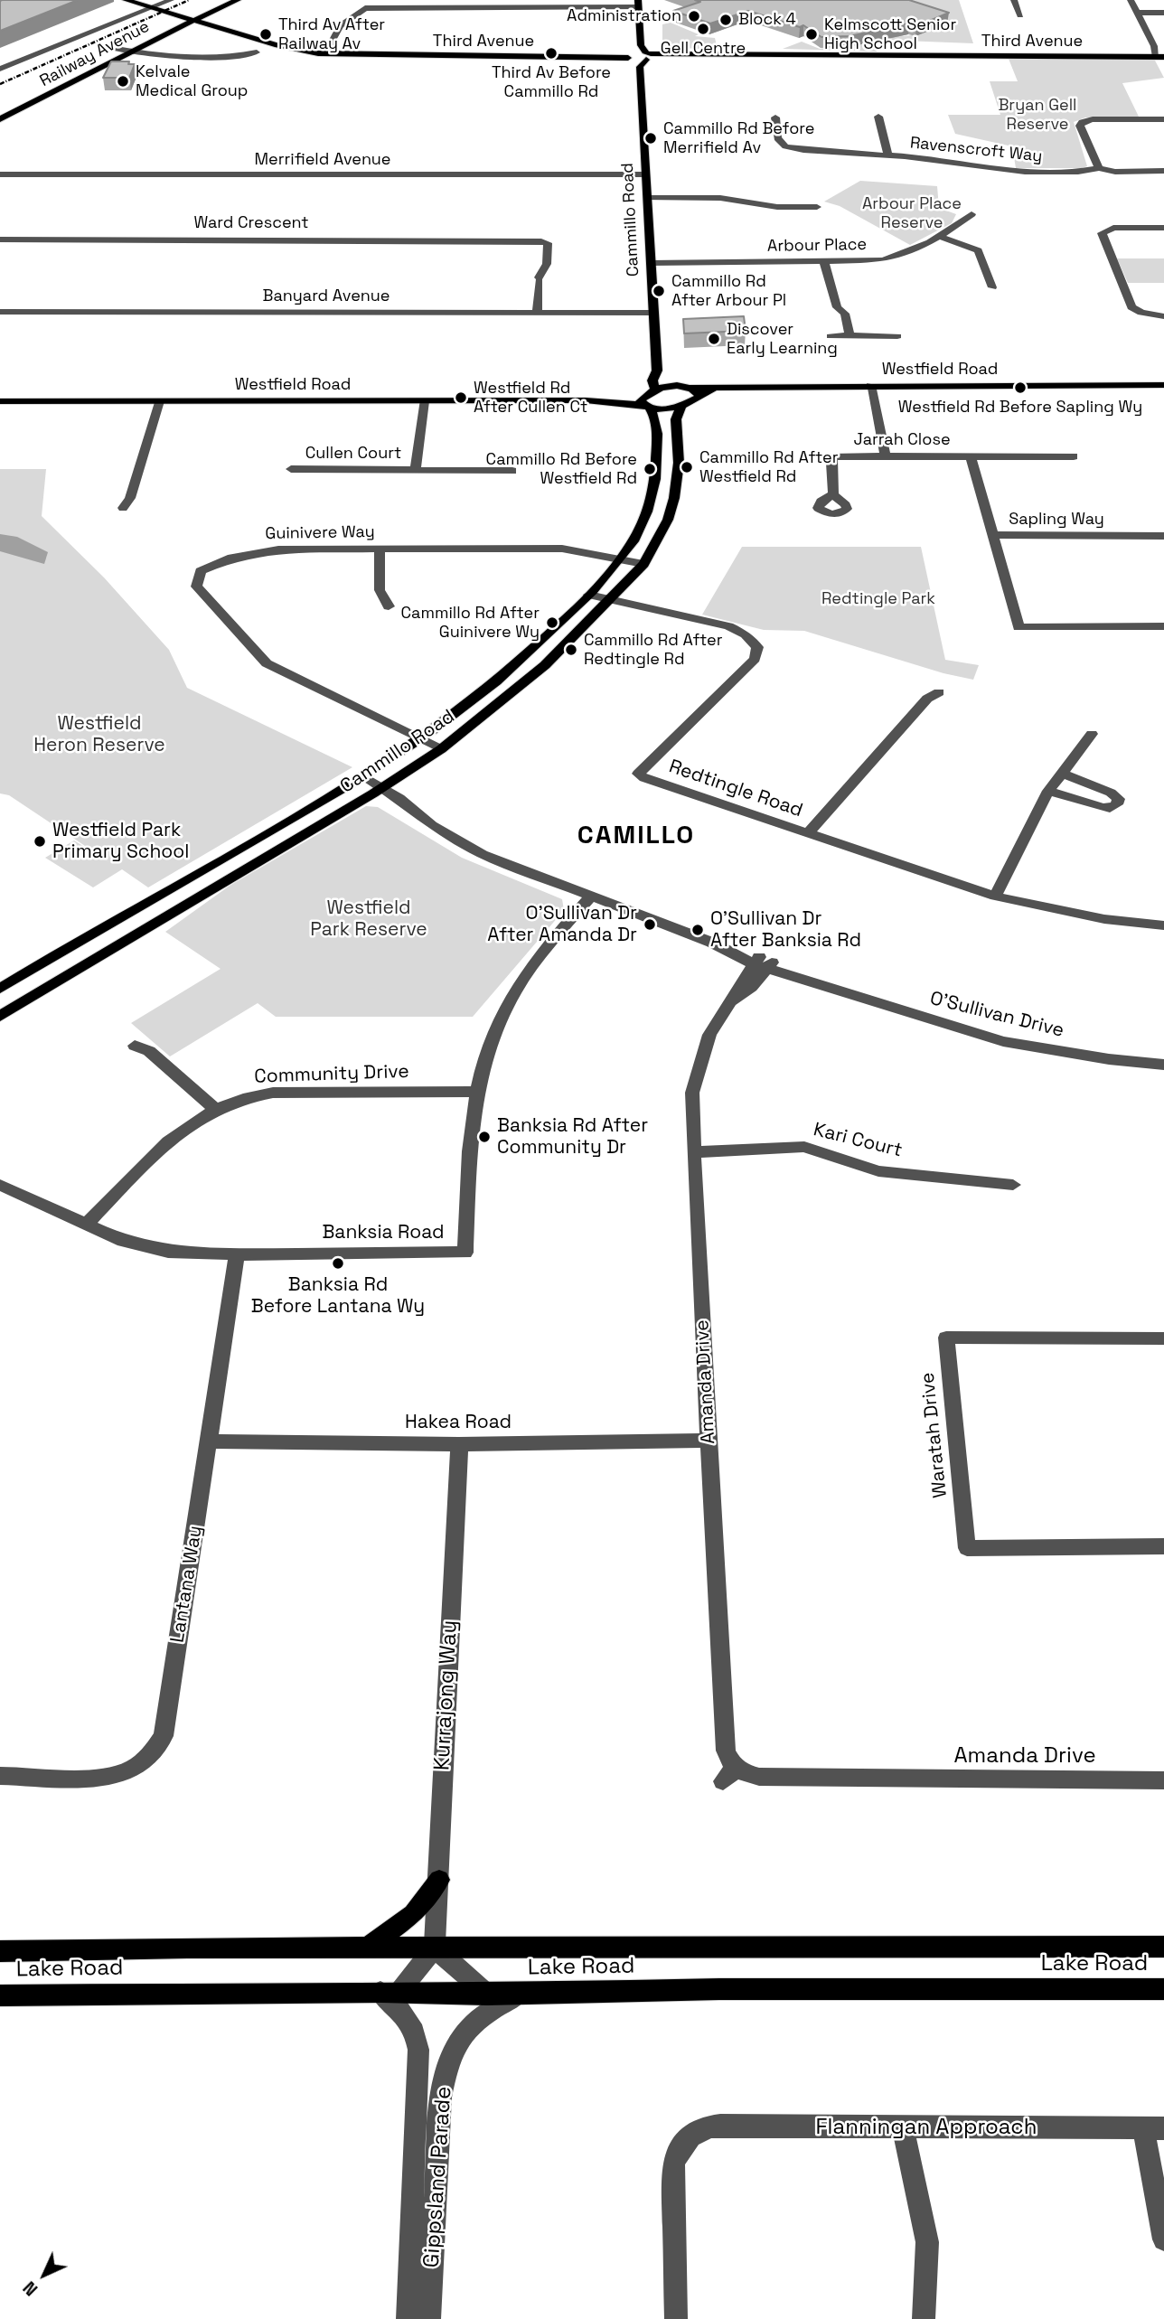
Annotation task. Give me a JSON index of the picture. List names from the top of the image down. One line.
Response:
{"streets":{"main road":["Third Avenue","Railway Avenue","Cammillo Road","Westfield Road","Lake Road"],"street":["Ravenscroft Way","Merrifield Avenue","Ward Crescent","Arbour Place","Banyard Avenue","Jarrah Close","Cullen Court","Sapling Way","Guinivere Way","Redtingle Road","O'Sullivan Drive","Community Drive","Kari Court","Banksia Road","Amanda Drive","Hakea Road","Waratah Drive","Lantana Way","Kurrajong Way","Flanningan Approach","Gippsland Parade"]},"crossings":[["Third Avenue","Railway Avenue"],["Third Avenue","Cammillo Road"],["Merrifield Avenue","Cammillo Road"],["Cammillo Road","Arbour Place"],["Cammillo Road","Banyard Avenue"],["Cammillo Road","Westfield Road"],["Cammillo Road","Guinivere Way"],["Cammillo Road","Redtingle Road"],["Cammillo Road","O'Sullivan Drive"],["Ward Crescent","Banyard Avenue"],["Westfield Road","Cullen Court"],["Jarrah Close","Sapling Way"],["O'Sullivan Drive","Banksia Road"],["O'Sullivan Drive","Amanda Drive"],["Community Drive","Banksia Road"],["Kari Court","Amanda Drive"],["Banksia Road","Lantana Way"],["Amanda Drive","Hakea Road"],["Hakea Road","Lantana Way"],["Hakea Road","Kurrajong Way"],["Kurrajong Way","Lake Road"],["Lake Road","Gippsland Parade"]],"districts":["CAMILLO"],"parks":["Bryan Gell Reserve","Arbour Place Reserve","Redtingle Park","Westfield Heron Reserve","Westfield Park Reserve"],"places":["Administration","Block 4","Gell Centre","Third Av After Railway Av","Kelmscott Senior High School","Third Av Before Cammillo Rd","Kelvale Medical Group","Cammillo Rd Before Merrifield Av","Cammillo Rd After Arbour Pl","Discover Early Learning","Westfield Rd Before Sapling Wy","Westfield Rd After Cullen Ct","Cammillo Rd After Westfield Rd","Cammillo Rd Before Westfield Rd","Cammillo Rd After Guinivere Wy","Cammillo Rd After Redtingle Rd","Westfield Park Primary School","O'Sullivan Dr After Amanda Dr","O'Sullivan Dr After Banksia Rd","Banksia Rd After Community Dr","Banksia Rd Before Lantana Wy"],"north":"bottom left"}
